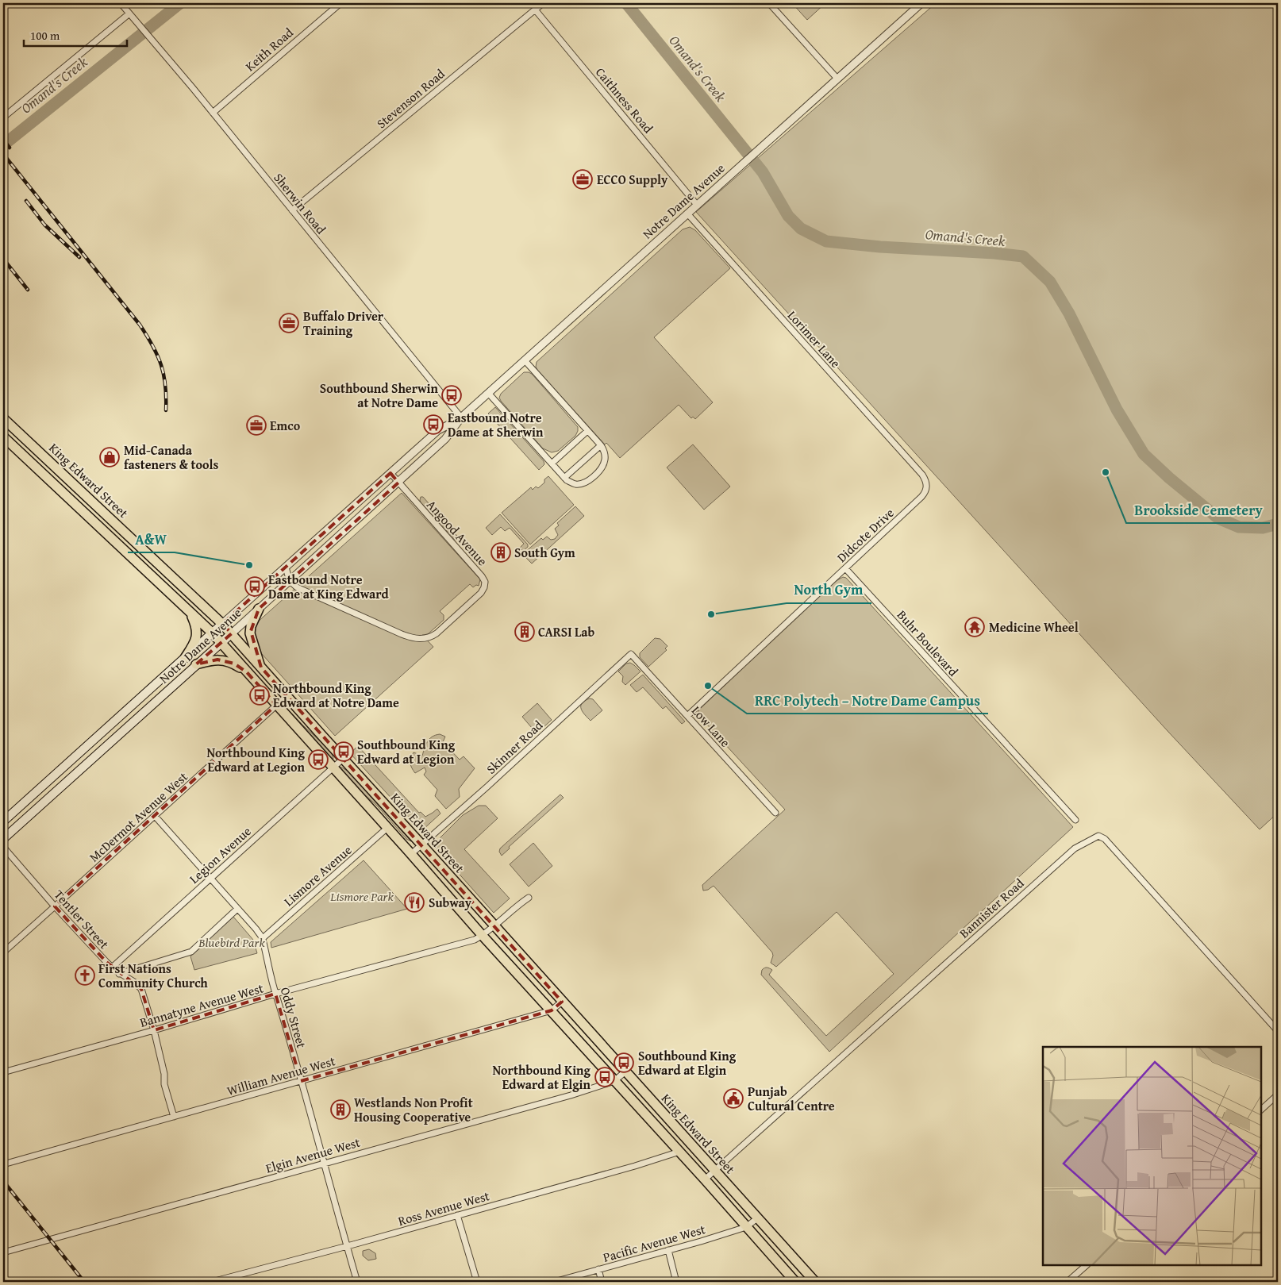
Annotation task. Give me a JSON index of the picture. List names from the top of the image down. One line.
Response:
{"streets":{"main road":["Notre Dame Avenue","King Edward Street"],"street":["Keith Road","Stevenson Road","Caithness Road","Sherwin Road","Lorimer Lane","Angood Avenue","Didcote Drive","Buhr Boulevard","Low Lane","Skinner Road","McDermot Avenue West","Legion Avenue","Lismore Avenue","Bannister Road","Tentler Street","Bannatyne Avenue West","Oddy Street","William Avenue West","Elgin Avenue West","Ross Avenue West","Pacific Avenue West"]},"crossings":[["Keith Road","Sherwin Road"],["Stevenson Road","Caithness Road"],["Stevenson Road","Sherwin Road"],["Caithness Road","Notre Dame Avenue"],["Notre Dame Avenue","Sherwin Road"],["Notre Dame Avenue","Lorimer Lane"],["Notre Dame Avenue","King Edward Street"],["Notre Dame Avenue","Angood Avenue"],["Lorimer Lane","Didcote Drive"],["King Edward Street","Skinner Road"],["King Edward Street","McDermot Avenue West"],["King Edward Street","Legion Avenue"],["King Edward Street","Lismore Avenue"],["King Edward Street","Bannister Road"],["King Edward Street","Bannatyne Avenue West"],["King Edward Street","William Avenue West"],["King Edward Street","Elgin Avenue West"],["King Edward Street","Ross Avenue West"],["King Edward Street","Pacific Avenue West"],["Didcote Drive","Buhr Boulevard"],["Didcote Drive","Low Lane"],["Low Lane","Skinner Road"],["McDermot Avenue West","Tentler Street"],["Legion Avenue","Tentler Street"],["Lismore Avenue","Oddy Street"],["Tentler Street","Bannatyne Avenue West"],["Tentler Street","William Avenue West"],["Bannatyne Avenue West","Oddy Street"],["Oddy Street","William Avenue West"],["Oddy Street","Elgin Avenue West"],["Oddy Street","Ross Avenue West"]],"water":["Omand's Creek"],"parks":["Lismore Park","Bluebird Park"],"places":{"office":["ECCO Supply","Buffalo Driver Training","Emco"],"bus stop":["Southbound Sherwin at Notre Dame","Eastbound Notre Dame at Sherwin","Eastbound Notre Dame at King Edward","Northbound King Edward at Notre Dame","Southbound King Edward at Legion","Northbound King Edward at Legion","Southbound King Edward at Elgin","Northbound King Edward at Elgin"],"shop":["Mid-Canada fasteners & tools"],"other":["Brookside Cemetery","A&W","North Gym","RRC Polytech – Notre Dame Campus"],"building":["South Gym","CARSI Lab","Westlands Non Profit Housing Cooperative"],"temple":["Medicine Wheel"],"restaurant":["Subway"],"church":["First Nations Community Church"],"public building":["Punjab Cultural Centre"]},"scale_bar":"100 m"}
